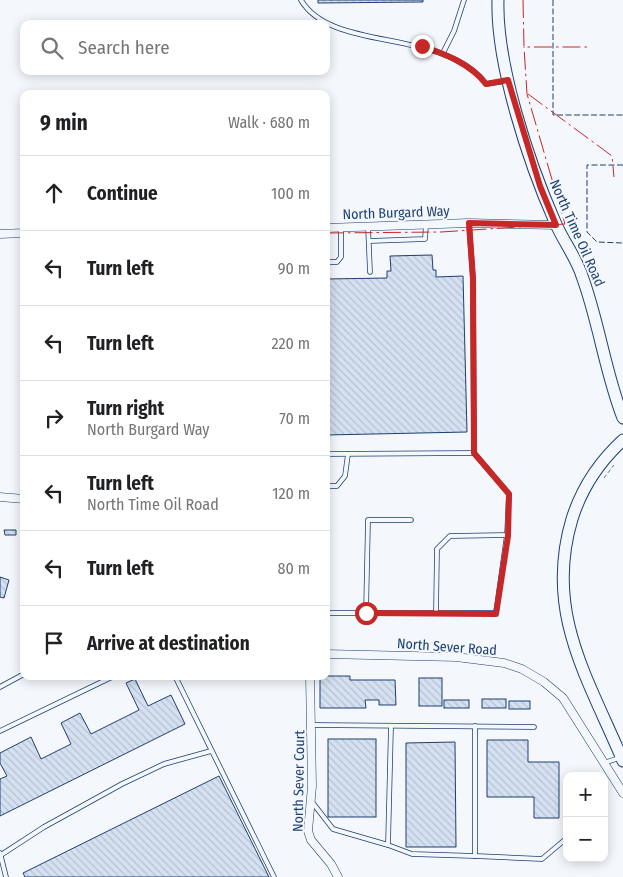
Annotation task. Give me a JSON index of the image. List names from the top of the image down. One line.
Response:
{"streets":{"street":["North Burgard Way","North Time Oil Road","North Sever Road","North Sever Court"]},"crossings":[["North Burgard Way","North Time Oil Road"]],"page":{"search":"Search here","heading":["9 min","Walk · 680 m"],"list":[["Continue","100 m"],["Turn left","90 m"],["Turn left","220 m"],["Turn right","North Burgard Way","70 m"],["Turn left","North Time Oil Road","120 m"],["Turn left","80 m"],"Arrive at destination"],"map_buttons":["+","−"]}}
